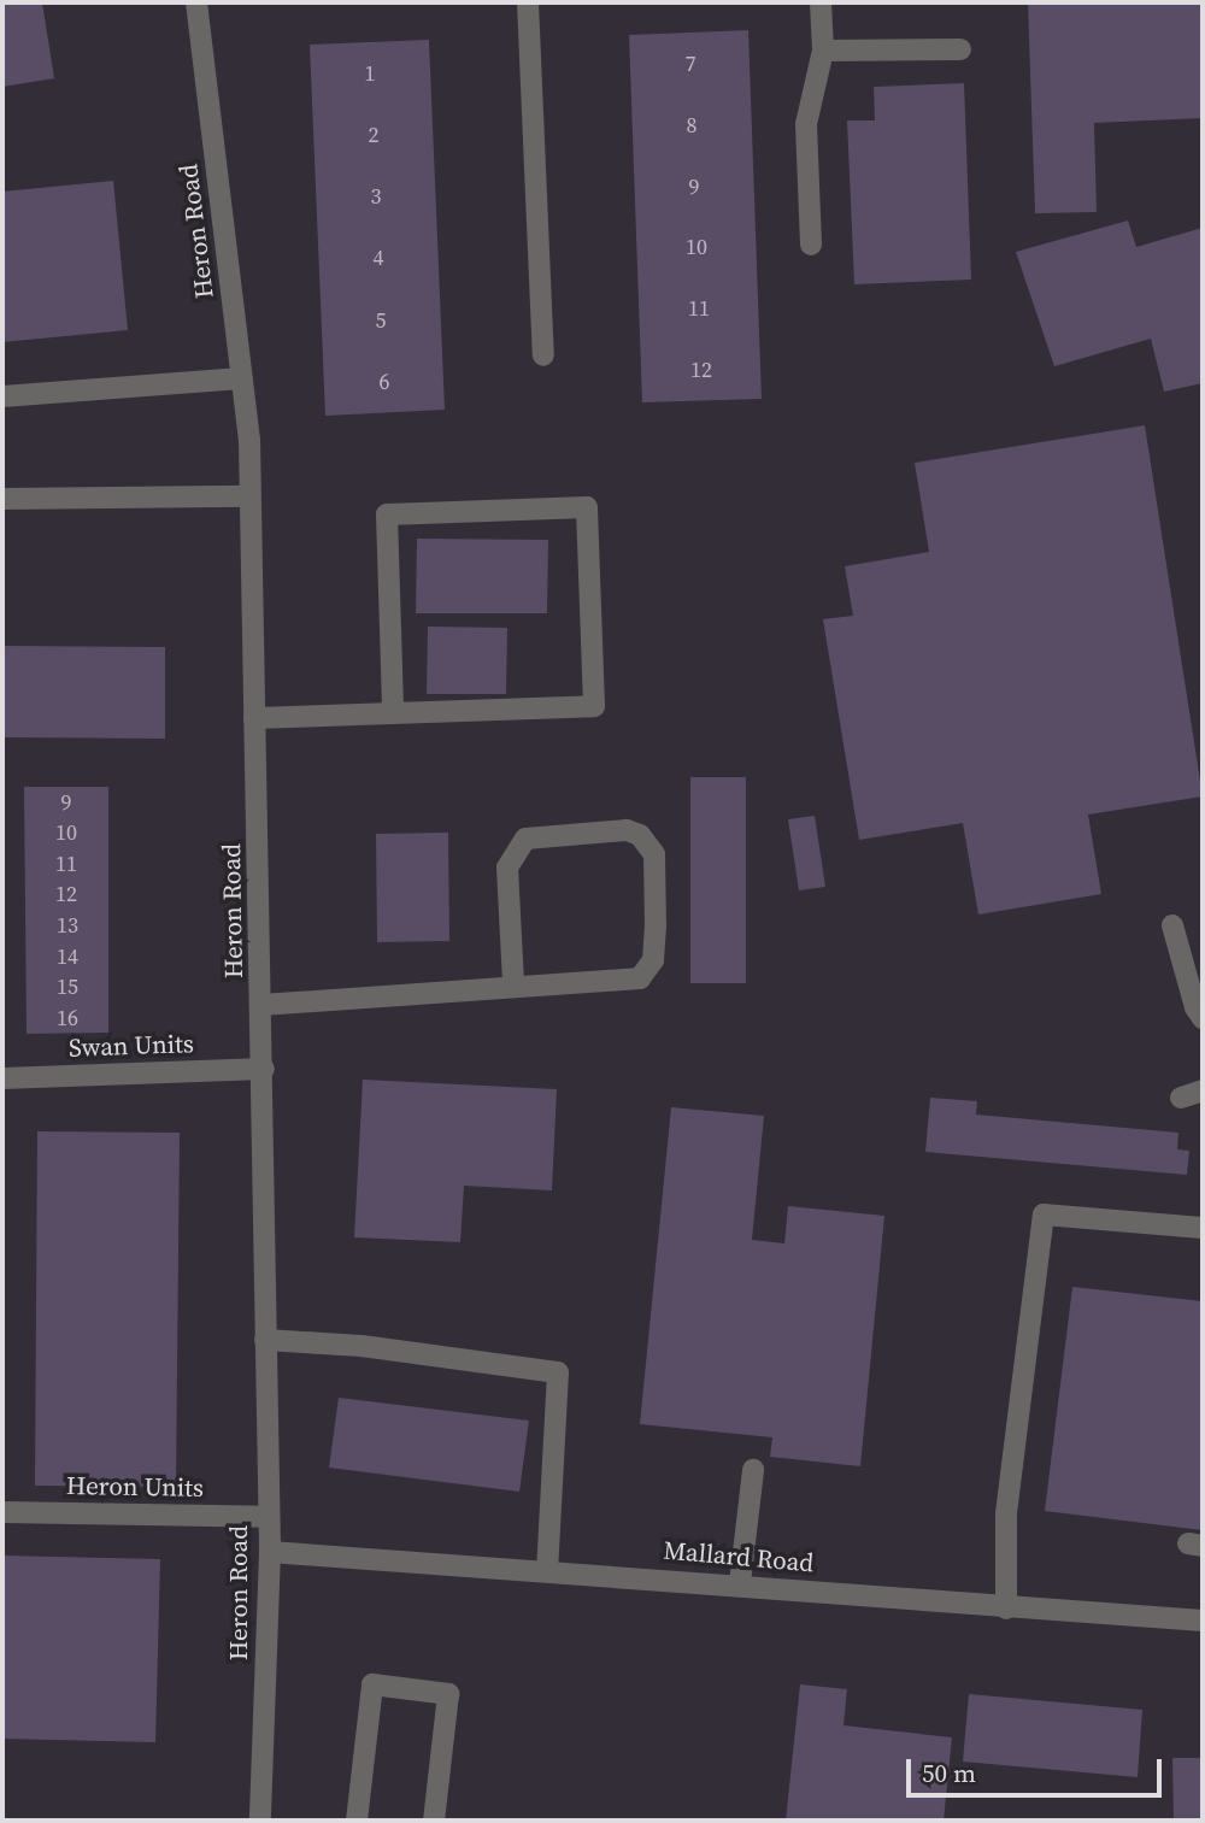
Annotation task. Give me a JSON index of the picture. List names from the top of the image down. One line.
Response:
{"streets":{"street":["Heron Road","Swan Units","Heron Units","Mallard Road"]},"crossings":[["Heron Road","Swan Units"],["Heron Road","Heron Units"],["Heron Road","Mallard Road"]],"house_numbers":["7","1","8","2","9","3","10","4","11","5","12","6","9","10","11","12","13","14","15","16"],"scale_bar":"50 m"}
